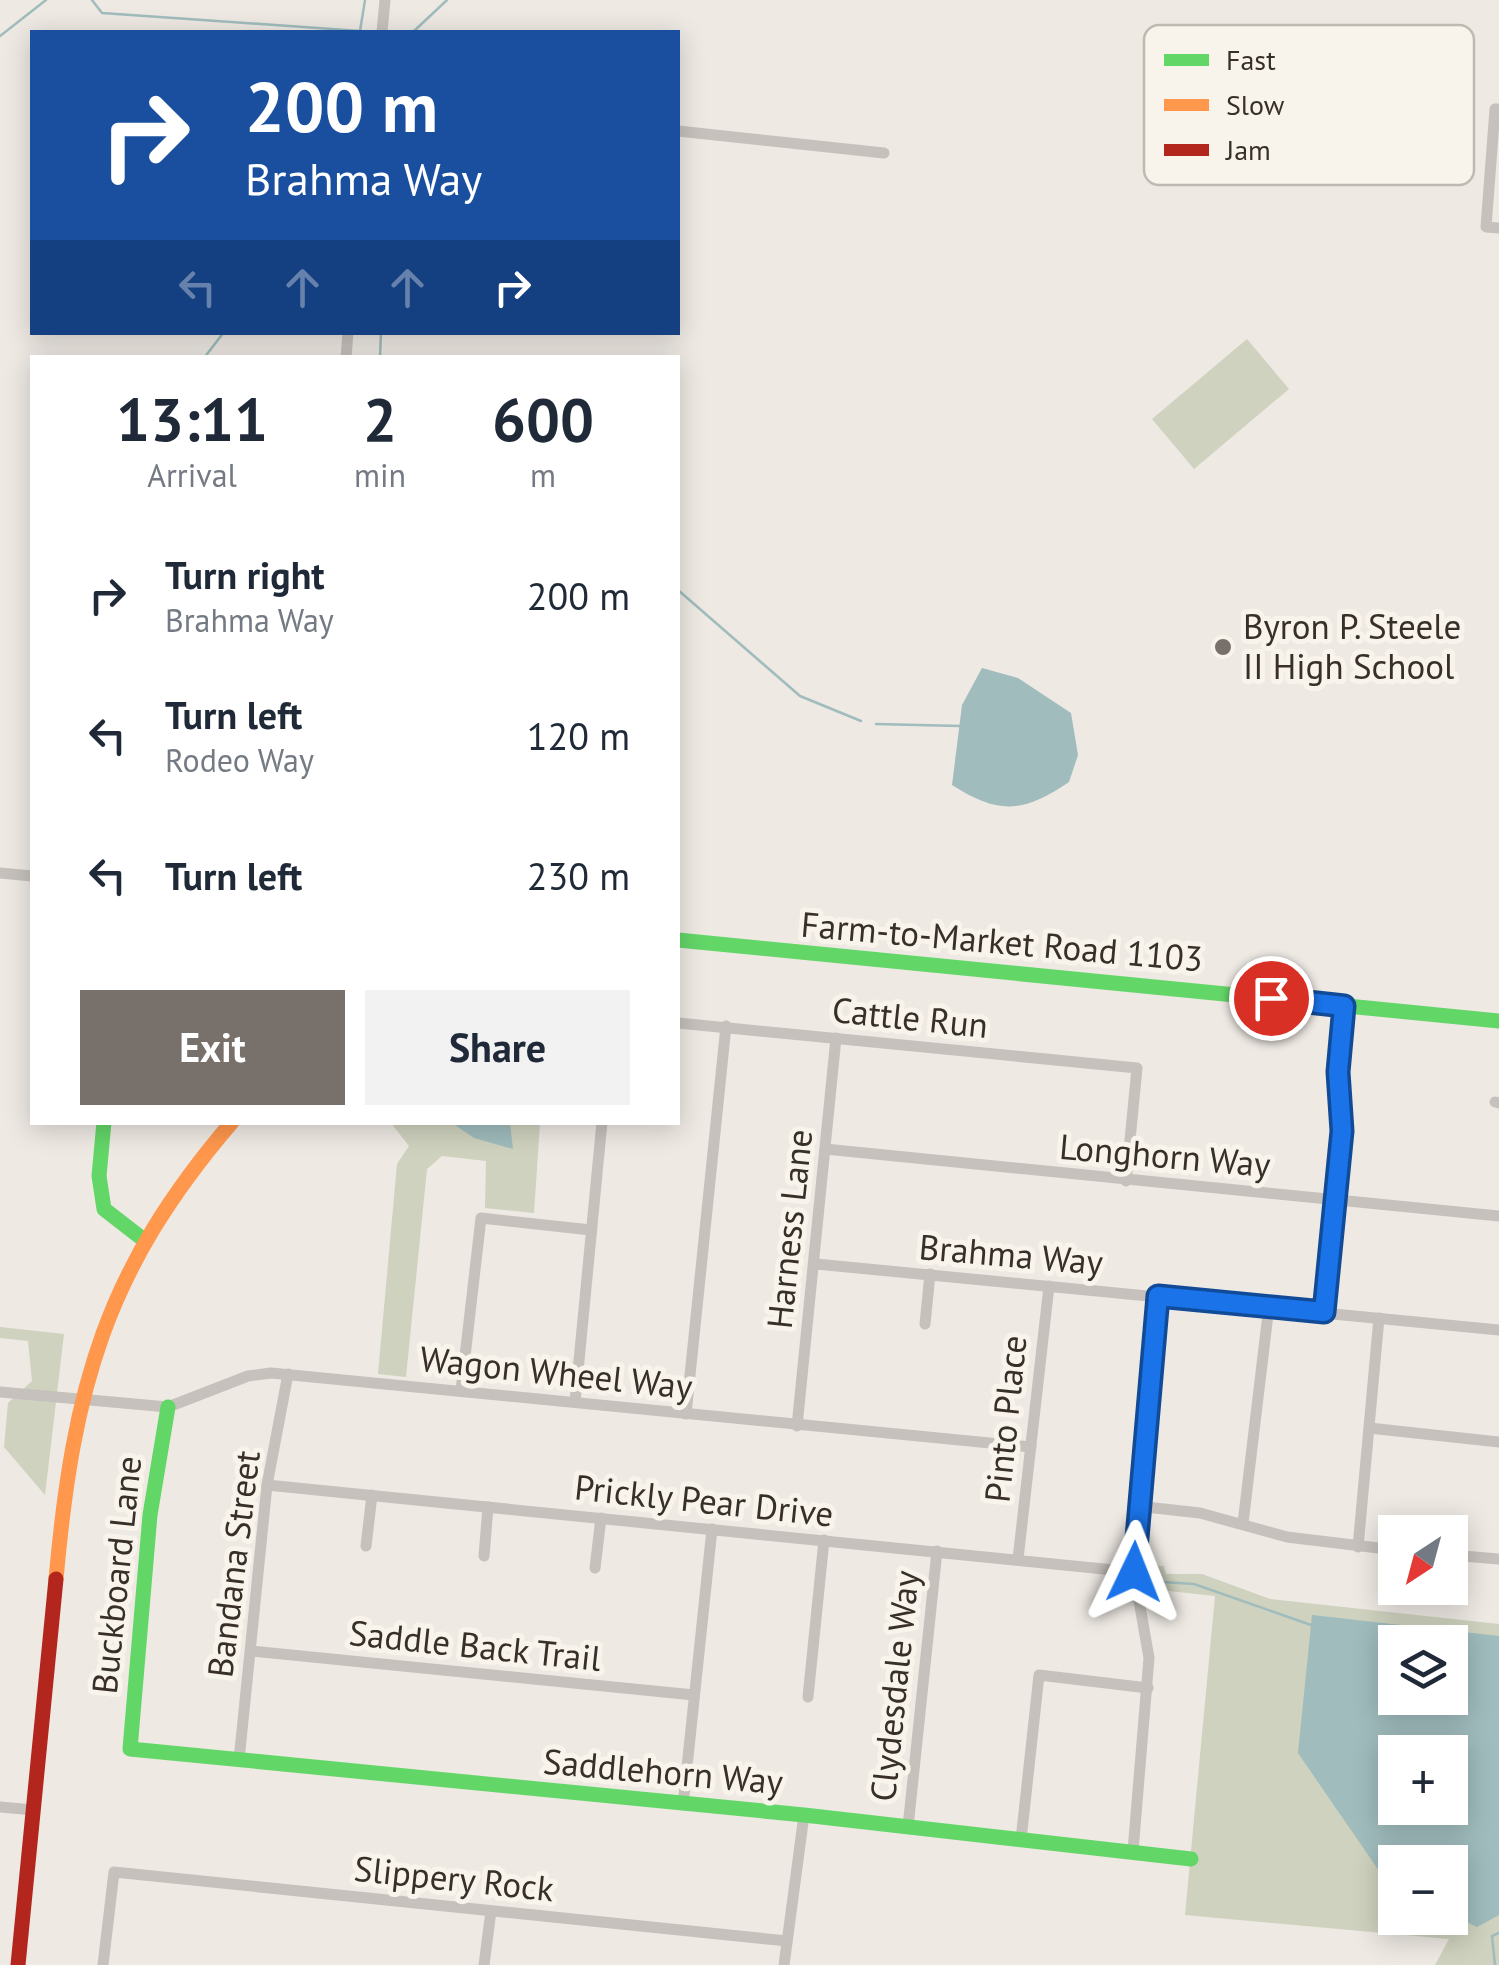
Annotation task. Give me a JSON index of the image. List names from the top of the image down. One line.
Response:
{"streets":{"main road":["Farm-to-Market Road 1103","Buckboard Lane","Saddlehorn Way"],"street":["Cattle Run","Longhorn Way","Harness Lane","Brahma Way","Wagon Wheel Way","Pinto Place","Prickly Pear Drive","Bandana Street","Saddle Back Trail","Clydesdale Way","Slippery Rock"]},"crossings":[["Cattle Run","Longhorn Way"],["Cattle Run","Harness Lane"],["Longhorn Way","Harness Lane"],["Harness Lane","Brahma Way"],["Harness Lane","Wagon Wheel Way"],["Brahma Way","Pinto Place"],["Wagon Wheel Way","Pinto Place"],["Wagon Wheel Way","Bandana Street"],["Wagon Wheel Way","Buckboard Lane"],["Pinto Place","Prickly Pear Drive"],["Prickly Pear Drive","Bandana Street"],["Prickly Pear Drive","Clydesdale Way"],["Bandana Street","Saddle Back Trail"],["Bandana Street","Saddlehorn Way"],["Buckboard Lane","Saddlehorn Way"],["Clydesdale Way","Saddlehorn Way"]],"places":["Byron P. Steele II High School"],"legend":["Fast","Slow","Jam"],"north":"bottom left","page":{"turn":["200 m","Brahma Way"],"eta":["13:11","Arrival","2","min","600","m"],"list":[{"name":"Turn right","note":"Brahma Way","value":"200 m"},{"name":"Turn left","note":"Rodeo Way","value":"120 m"},{"name":"Turn left","value":"230 m"}],"buttons":["Exit","Share"],"map_buttons":["+","−"]}}
